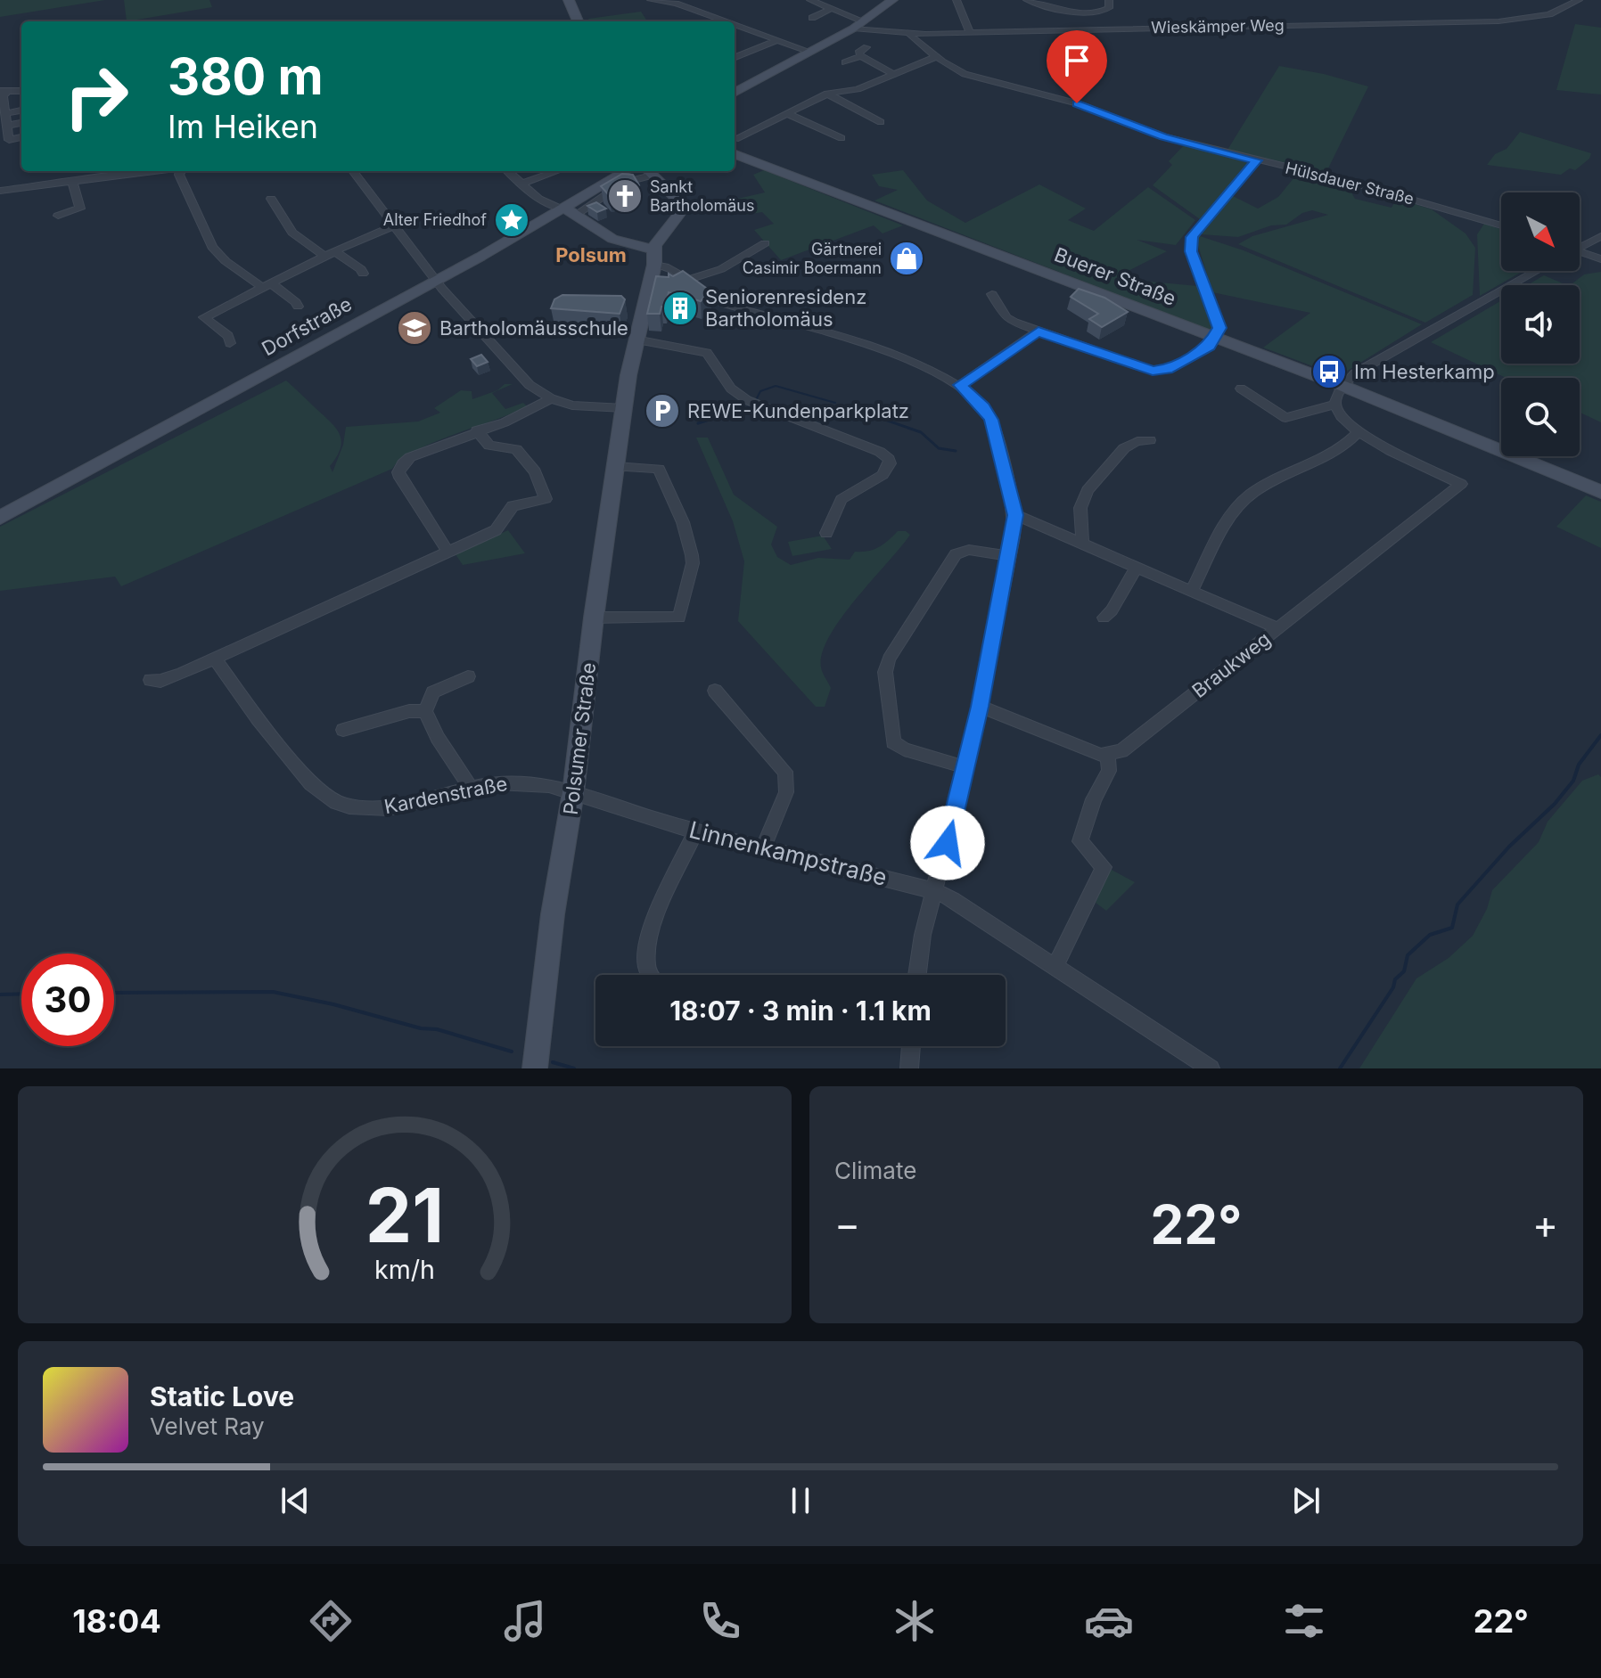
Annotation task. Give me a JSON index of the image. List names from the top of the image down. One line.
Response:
{"streets":{"main road":["Buerer Straße","Dorfstraße","Polsumer Straße"],"street":["Wieskämper Weg","Hülsdauer Straße","Braukweg","Kardenstraße","Linnenkampstraße"]},"crossings":[["Wieskämper Weg","Hülsdauer Straße"],["Polsumer Straße","Kardenstraße"],["Polsumer Straße","Linnenkampstraße"],["Kardenstraße","Linnenkampstraße"]],"districts":["Polsum"],"places":{"church":["Sankt Bartholomäus"],"place":["Alter Friedhof"],"shop":["Gärtnerei Casimir Boermann"],"building":["Seniorenresidenz Bartholomäus"],"school or university":["Bartholomäusschule"],"bus stop":["Im Hesterkamp"],"parking":["REWE-Kundenparkplatz"]},"north":"bottom right","page":{"turn":["380 m","Im Heiken"],"limit":"30","trip":"18:07 · 3 min · 1.1 km","tile":"Climate","heat":["−","22°","+"],"song":["Static Love","Velvet Ray"],"tabs":["18:04","22°"],"gauge":["21","km/h"]}}
